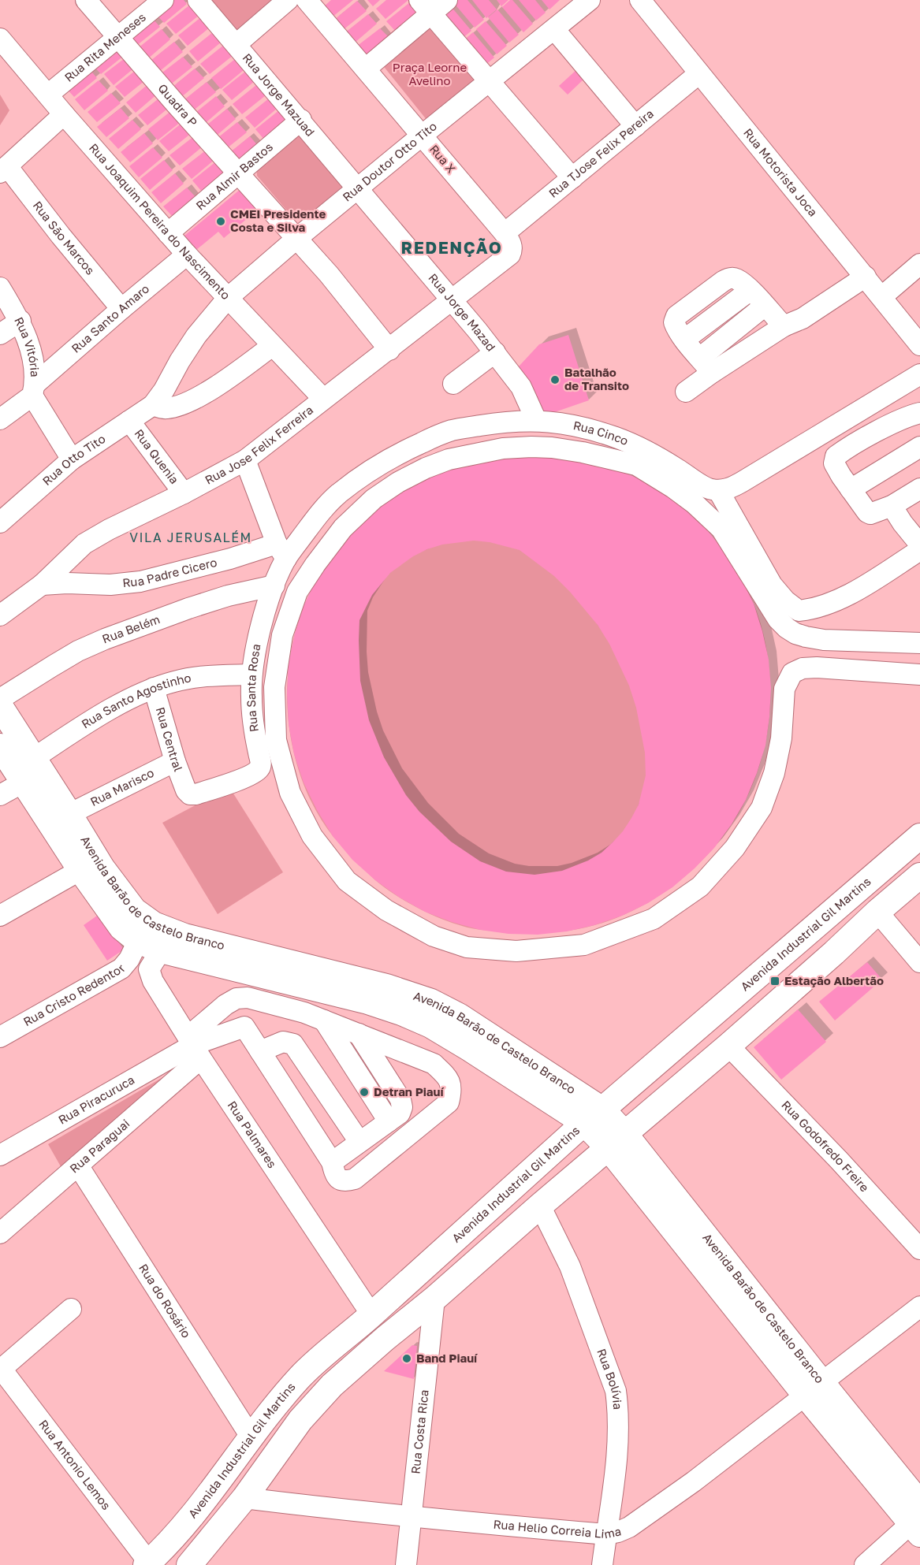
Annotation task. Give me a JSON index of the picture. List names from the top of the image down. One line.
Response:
{"streets":{"main road":["Avenida Barão de Castelo Branco","Avenida Industrial Gil Martins"],"street":["Rua Rita Meneses","Rua Jorge Mazuad","Quadra P","Rua TJose Felix Pereira","Rua X","Rua Doutor Otto Tito","Rua Motorista Joca","Rua Almir Bastos","Rua Joaquim Pereira do Nascimento","Rua São Marcos","Rua Jorge Mazad","Rua Santo Amaro","Rua Vitória","Rua Cinco","Rua Jose Felix Ferreira","Rua Quenia","Rua Otto Tito","Rua Padre Cicero","Rua Belém","Rua Santa Rosa","Rua Santo Agostinho","Rua Central","Rua Marisco","Rua Cristo Redentor","Rua Piracuruca","Rua Palmares","Rua Paraguai","Rua Godofredo Freire","Rua do Rosário","Rua Bolívia","Rua Costa Rica","Rua Antonio Lemos","Rua Helio Correia Lima"]},"crossings":[["Rua Rita Meneses","Quadra P"],["Rua Rita Meneses","Rua Joaquim Pereira do Nascimento"],["Rua Jorge Mazuad","Rua Doutor Otto Tito"],["Rua Jorge Mazuad","Rua Almir Bastos"],["Rua Jorge Mazuad","Rua Jorge Mazad"],["Quadra P","Rua Doutor Otto Tito"],["Quadra P","Rua Almir Bastos"],["Quadra P","Rua Jose Felix Ferreira"],["Rua TJose Felix Pereira","Rua X"],["Rua TJose Felix Pereira","Rua Motorista Joca"],["Rua X","Rua Doutor Otto Tito"],["Rua X","Rua Jose Felix Ferreira"],["Rua Doutor Otto Tito","Rua Joaquim Pereira do Nascimento"],["Rua Doutor Otto Tito","Rua Jorge Mazad"],["Rua Doutor Otto Tito","Rua Otto Tito"],["Rua Almir Bastos","Rua Joaquim Pereira do Nascimento"],["Rua Joaquim Pereira do Nascimento","Rua Santo Amaro"],["Rua Joaquim Pereira do Nascimento","Rua Jose Felix Ferreira"],["Rua São Marcos","Rua Santo Amaro"],["Rua Jorge Mazad","Rua Cinco"],["Rua Jorge Mazad","Rua Jose Felix Ferreira"],["Rua Santo Amaro","Rua Vitória"],["Rua Cinco","Rua Padre Cicero"],["Rua Cinco","Rua Santa Rosa"],["Rua Jose Felix Ferreira","Rua Quenia"],["Rua Jose Felix Ferreira","Rua Padre Cicero"],["Rua Quenia","Rua Otto Tito"],["Rua Padre Cicero","Rua Santa Rosa"],["Rua Belém","Rua Santa Rosa"],["Rua Santa Rosa","Rua Santo Agostinho"],["Rua Santa Rosa","Rua Central"],["Rua Santo Agostinho","Rua Central"],["Rua Santo Agostinho","Avenida Barão de Castelo Branco"],["Rua Central","Rua Marisco"],["Rua Marisco","Avenida Barão de Castelo Branco"],["Avenida Barão de Castelo Branco","Avenida Industrial Gil Martins"],["Avenida Barão de Castelo Branco","Rua Cristo Redentor"],["Avenida Barão de Castelo Branco","Rua Palmares"],["Avenida Barão de Castelo Branco","Rua Helio Correia Lima"],["Avenida Industrial Gil Martins","Rua Palmares"],["Avenida Industrial Gil Martins","Rua do Rosário"],["Avenida Industrial Gil Martins","Rua Antonio Lemos"],["Rua Piracuruca","Rua Palmares"],["Rua Piracuruca","Rua Paraguai"],["Rua Palmares","Rua Paraguai"],["Rua Paraguai","Rua do Rosário"],["Rua Bolívia","Rua Helio Correia Lima"],["Rua Costa Rica","Rua Helio Correia Lima"]],"districts":["REDENÇÃO","VILA JERUSALÉM"],"parks":["Praça Leorne Avelino"],"places":{"other":["CMEI Presidente Costa e Silva","Batalhão de Transito","Detran Piauí","Band Piauí"],"transit":["Estação Albertão"]}}
